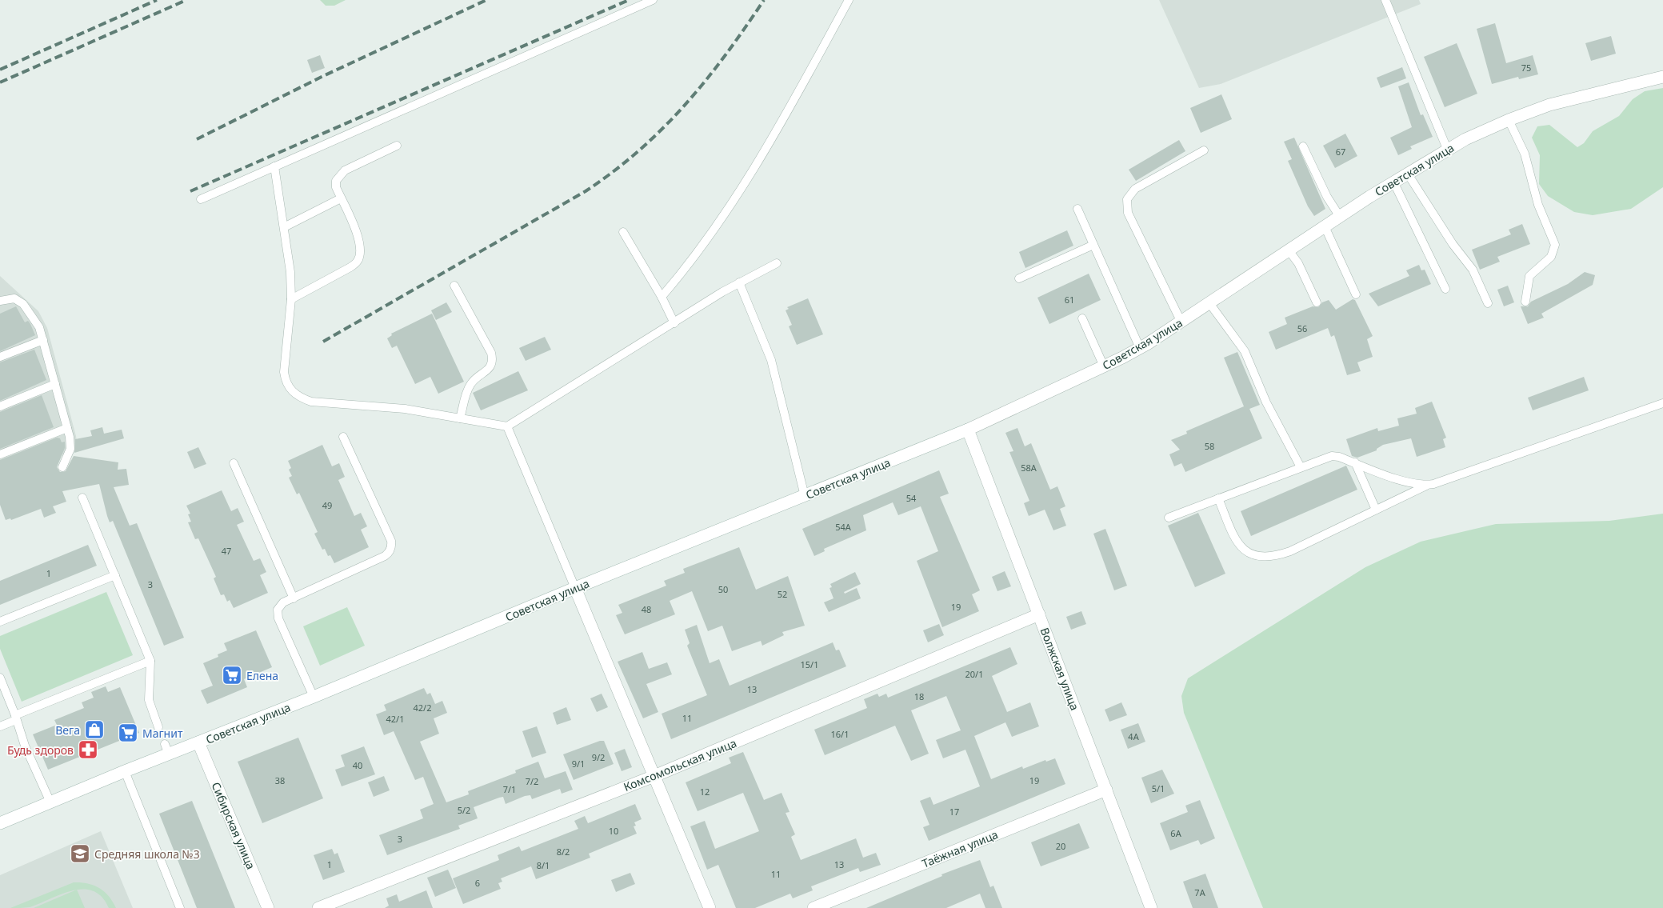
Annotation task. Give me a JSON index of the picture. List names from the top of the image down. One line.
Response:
{"streets":{"street":["Советская улица","Волжская улица","Комсомольская улица","Сибирская улица","Таёжная улица"]},"crossings":[["Советская улица","Волжская улица"],["Советская улица","Сибирская улица"],["Волжская улица","Комсомольская улица"],["Волжская улица","Таёжная улица"]],"places":{"supermarket":["Елена","Магнит"],"shop":["Вега"],"pharmacy":["Будь здоров"],"school or university":["Средняя школа №3"]},"house_numbers":["75","67","61","56","58","58А","54","49","54А","47","1","3","50","52","19","48","15/1","20/1","13","18","42/2","11","42/1","16/1","4А","9/2","9/1","40","38","19","7/2","5/1","7/1","12","5/2","17","10","6А","3","20","8/2","1","13","8/1","11","6","7А"]}
